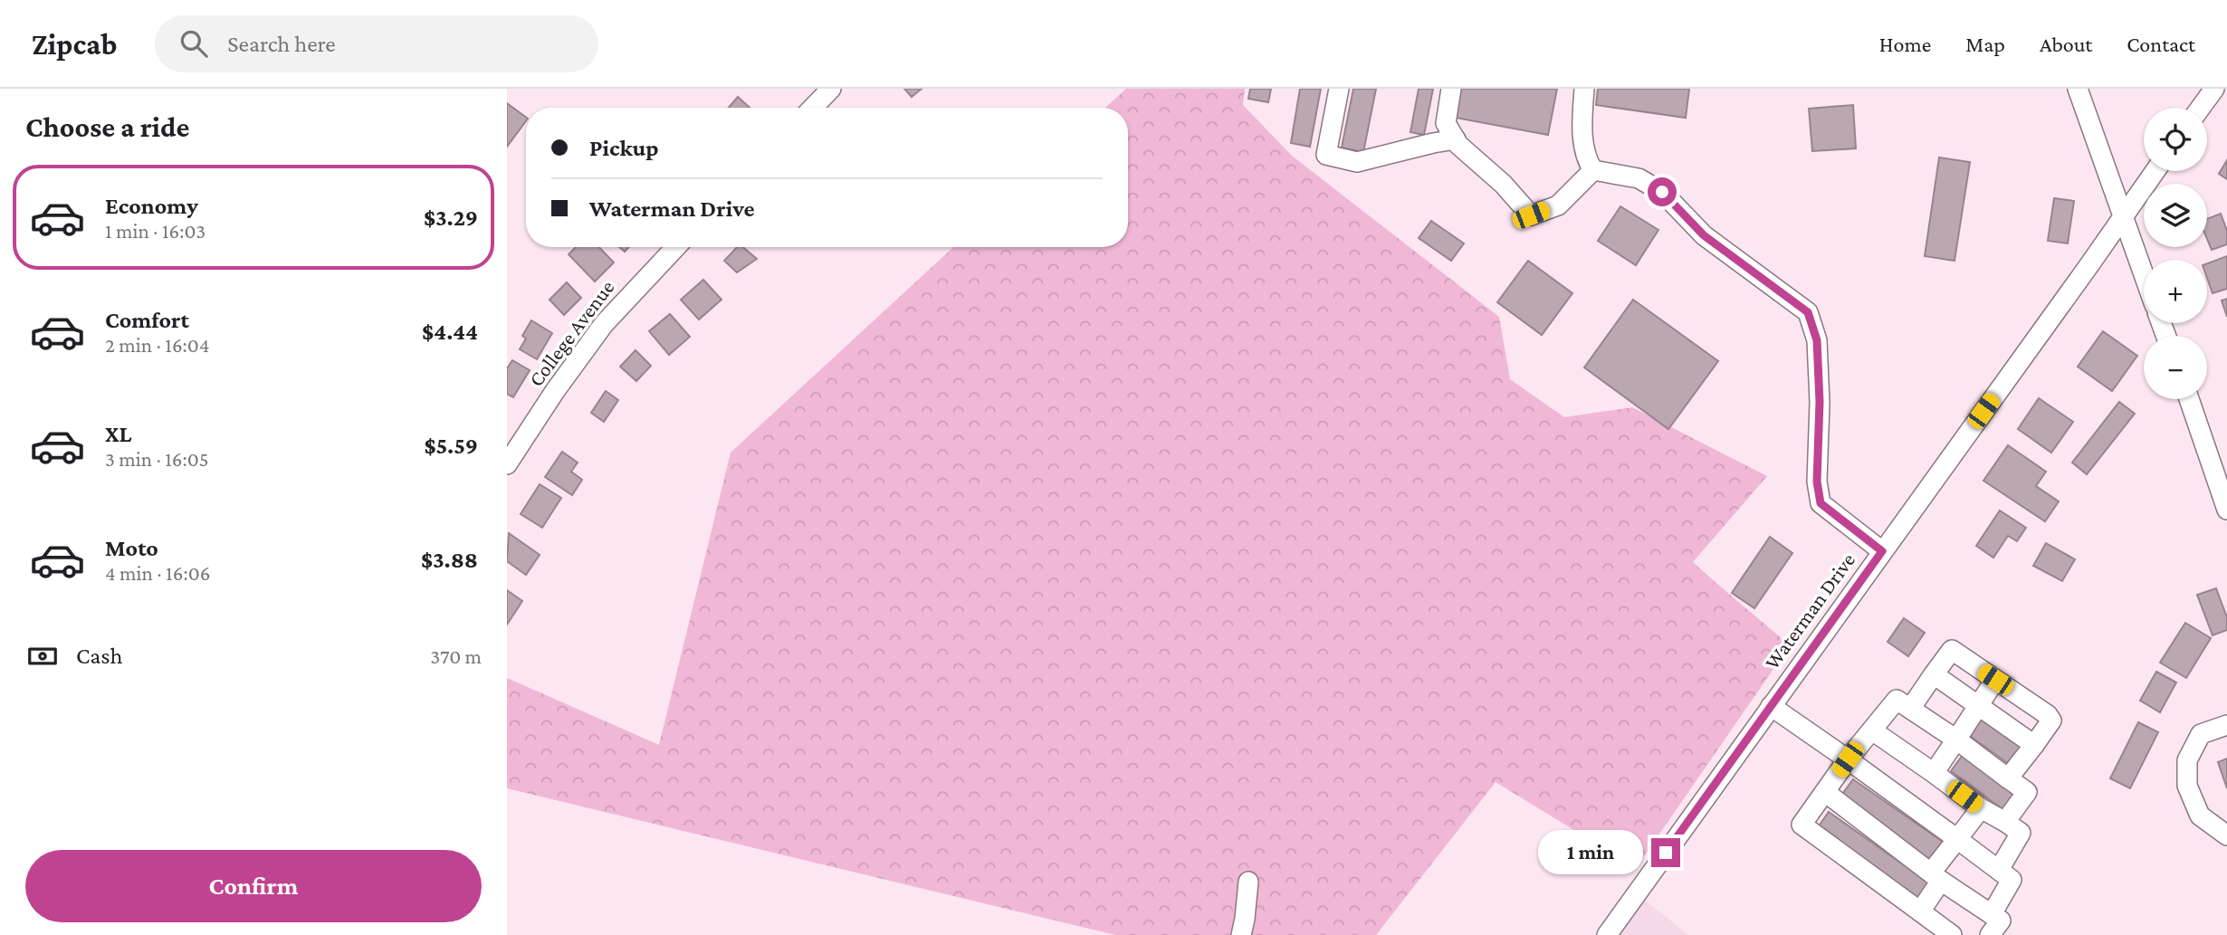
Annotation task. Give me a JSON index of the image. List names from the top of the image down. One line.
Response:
{"streets":{"street":["College Avenue","Waterman Drive"]},"page":{"header":"Zipcab","search":"Search here","nav":["Home","Map","About","Contact"],"heading":"Choose a ride","map_buttons":["+","−"],"banner":["Pickup","Waterman Drive"],"list":[{"name":"Economy","note":"1 min · 16:03","value":"$3.29"},{"name":"Comfort","note":"2 min · 16:04","value":"$4.44"},{"name":"XL","note":"3 min · 16:05","value":"$5.59"},{"name":"Moto","note":"4 min · 16:06","value":"$3.88"}],"pay":["Cash","370 m"],"bubble":"1 min","buttons":"Confirm"}}
